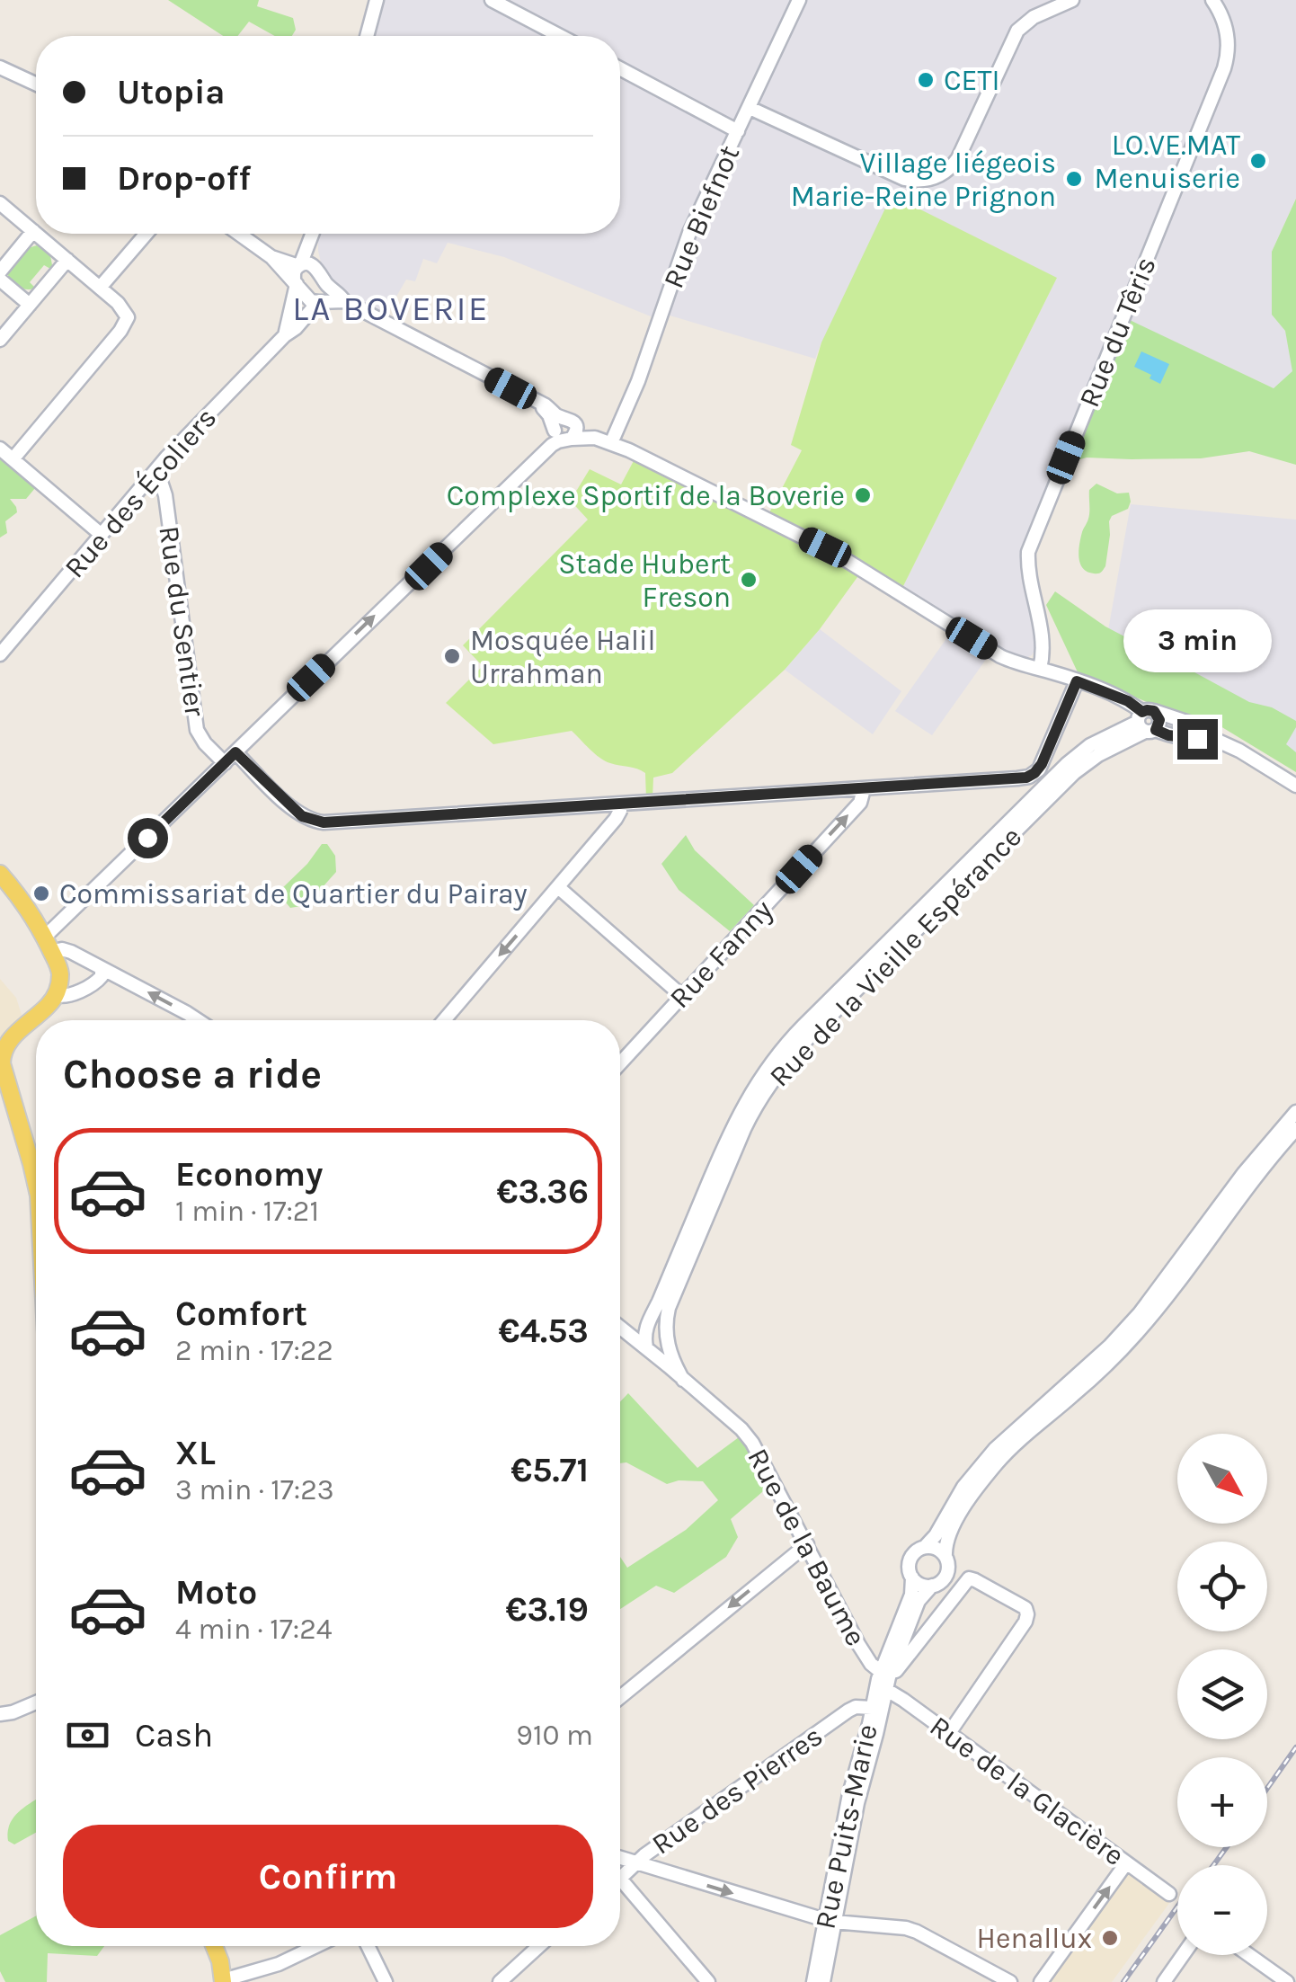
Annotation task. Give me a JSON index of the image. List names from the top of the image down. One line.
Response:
{"streets":{"street":["Rue Biefnot","Rue du Têris","Rue des Écoliers","Rue du Sentier","Rue Fanny","Rue de la Vieille Espérance","Rue de la Baume","Rue des Pierres","Rue de la Glacière","Rue Puits-Marie"]},"crossings":[["Rue des Écoliers","Rue du Sentier"],["Rue de la Vieille Espérance","Rue de la Baume"],["Rue de la Baume","Rue de la Glacière"],["Rue de la Baume","Rue Puits-Marie"],["Rue des Pierres","Rue Puits-Marie"],["Rue de la Glacière","Rue Puits-Marie"]],"one_way":["Rue Fanny"],"districts":["LA BOVERIE"],"places":["CETI","LO.VE.MAT Menuiserie","Village liégeois Marie-Reine Prignon","Complexe Sportif de la Boverie","Stade Hubert Freson","Mosquée Halil Urrahman","Commissariat de Quartier du Pairay","Henallux"],"north":"bottom right","page":{"banner":["Utopia","Drop-off"],"bubble":"3 min","heading":"Choose a ride","list":[{"name":"Economy","note":"1 min · 17:21","value":"€3.36"},{"name":"Comfort","note":"2 min · 17:22","value":"€4.53"},{"name":"XL","note":"3 min · 17:23","value":"€5.71"},{"name":"Moto","note":"4 min · 17:24","value":"€3.19"}],"map_buttons":["+","−"],"pay":["Cash","910 m"],"buttons":"Confirm"}}
